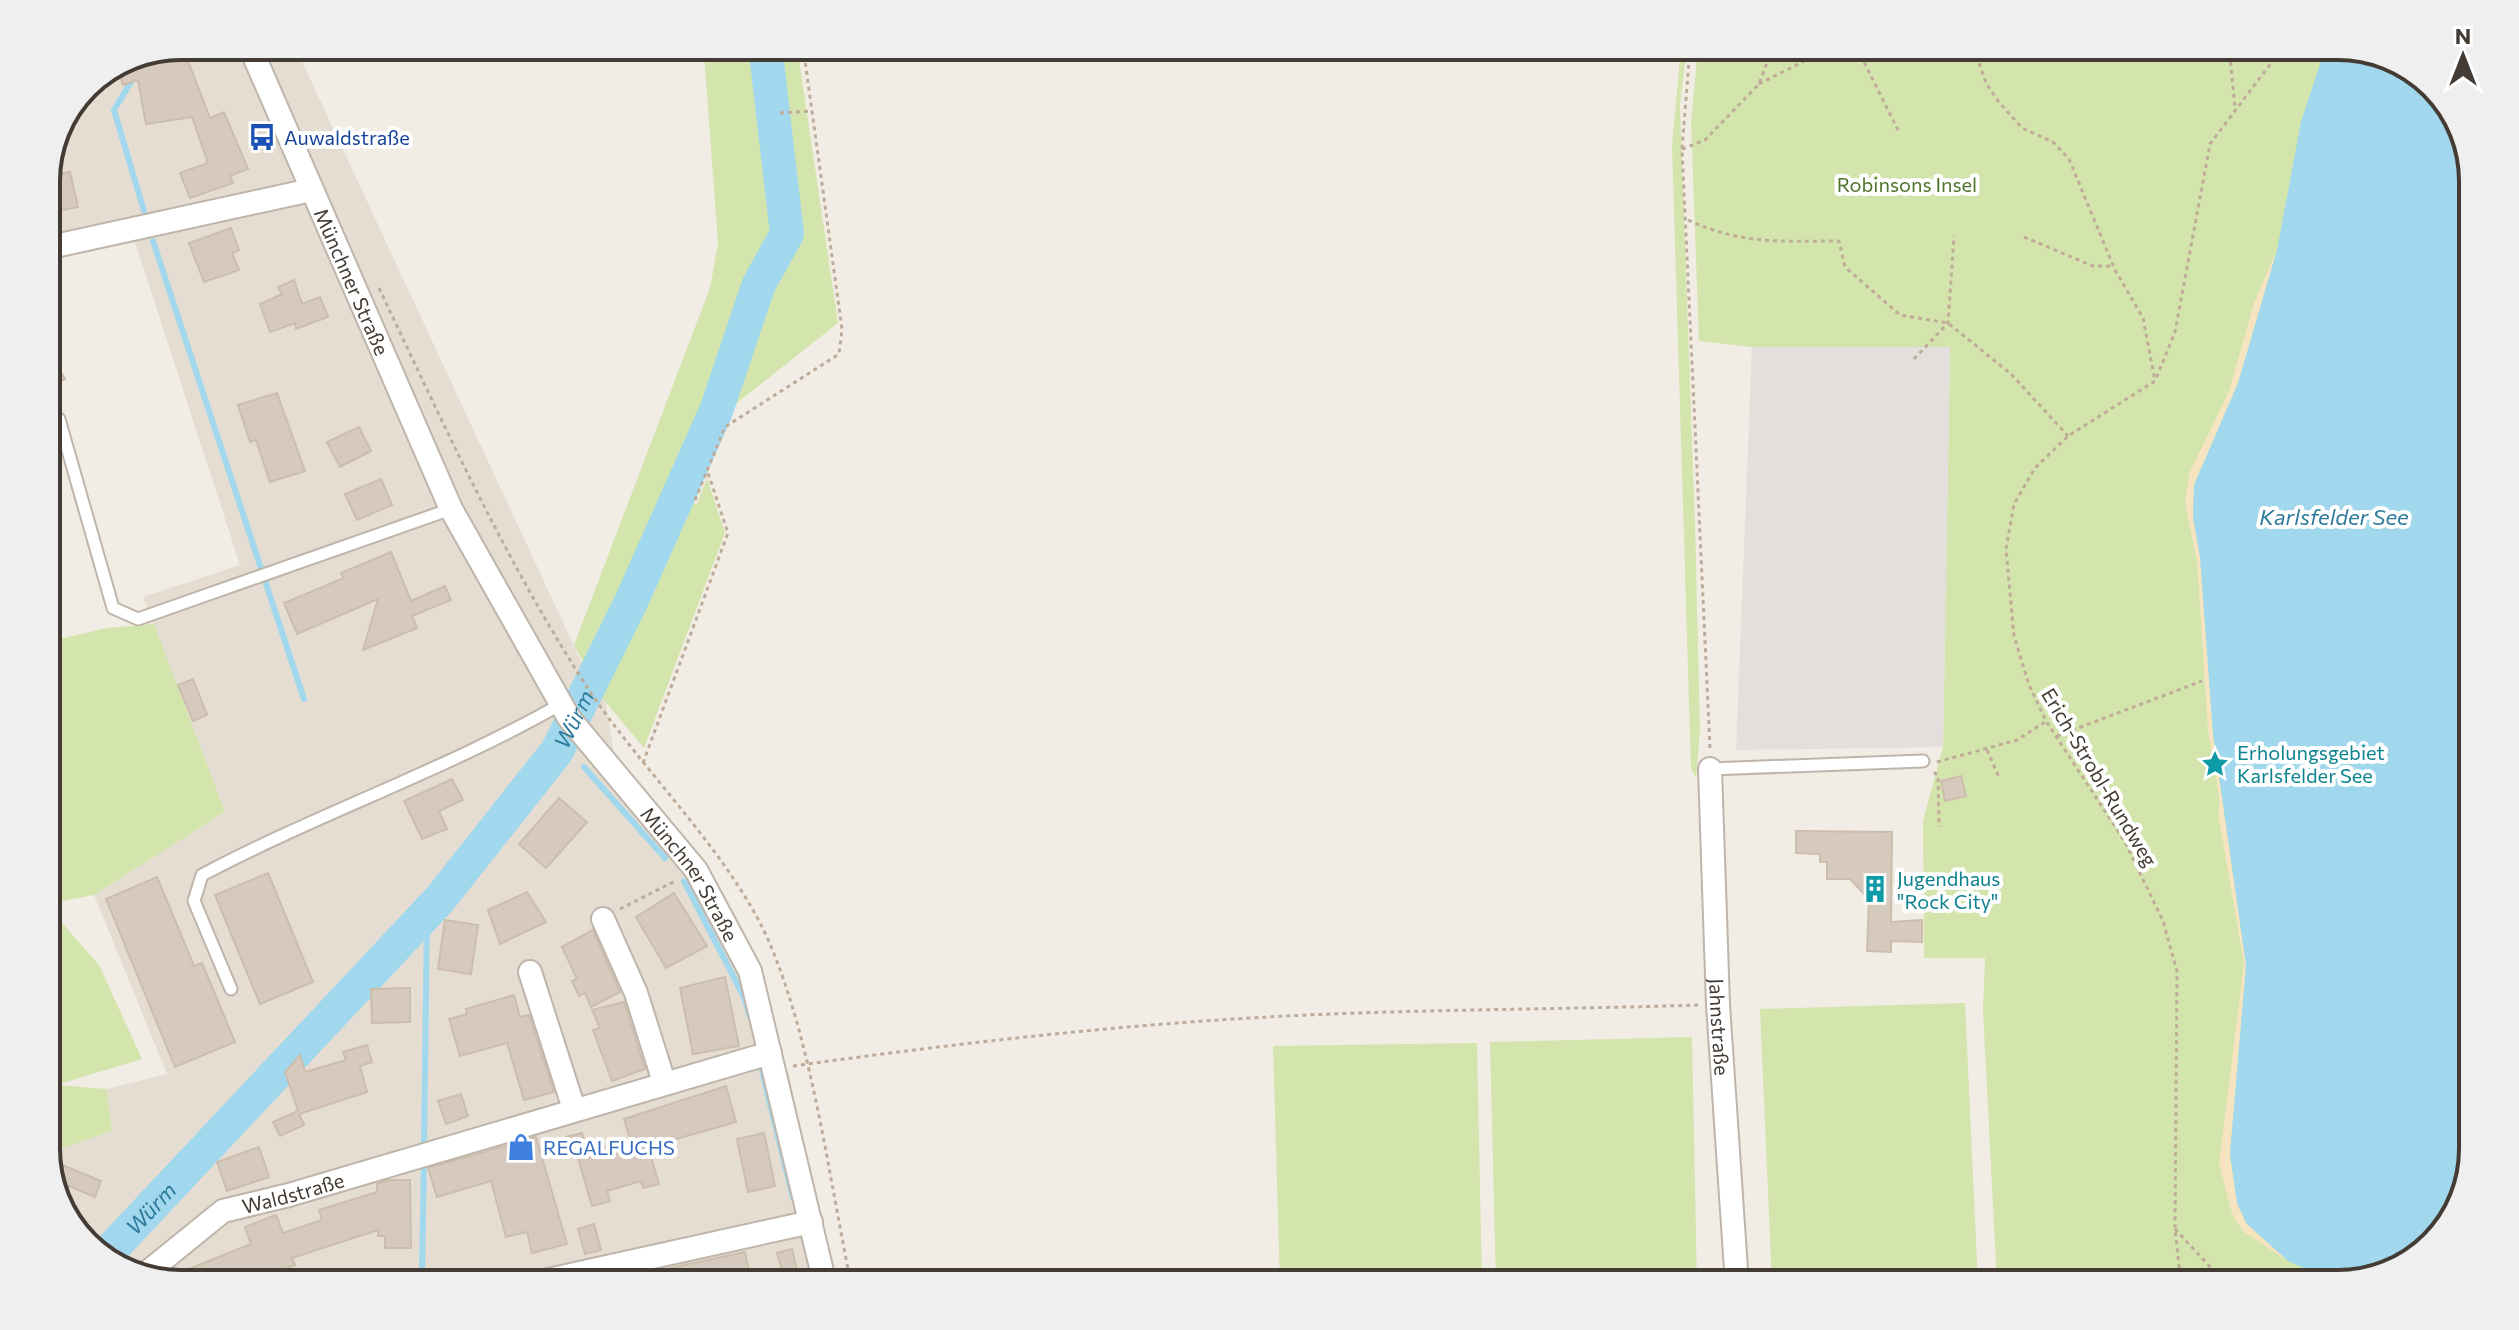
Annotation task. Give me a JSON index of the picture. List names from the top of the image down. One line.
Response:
{"streets":{"street":["Münchner Straße","Jahnstraße","Waldstraße"],"path":["Erich-Strobl-Rundweg"]},"crossings":[["Münchner Straße","Waldstraße"]],"water":["Karlsfelder See","Würm"],"parks":["Robinsons Insel"],"places":{"bus stop":["Auwaldstraße"],"place":["Erholungsgebiet Karlsfelder See"],"building":["Jugendhaus \"Rock City\""],"shop":["REGALFUCHS"]},"north":"top"}
